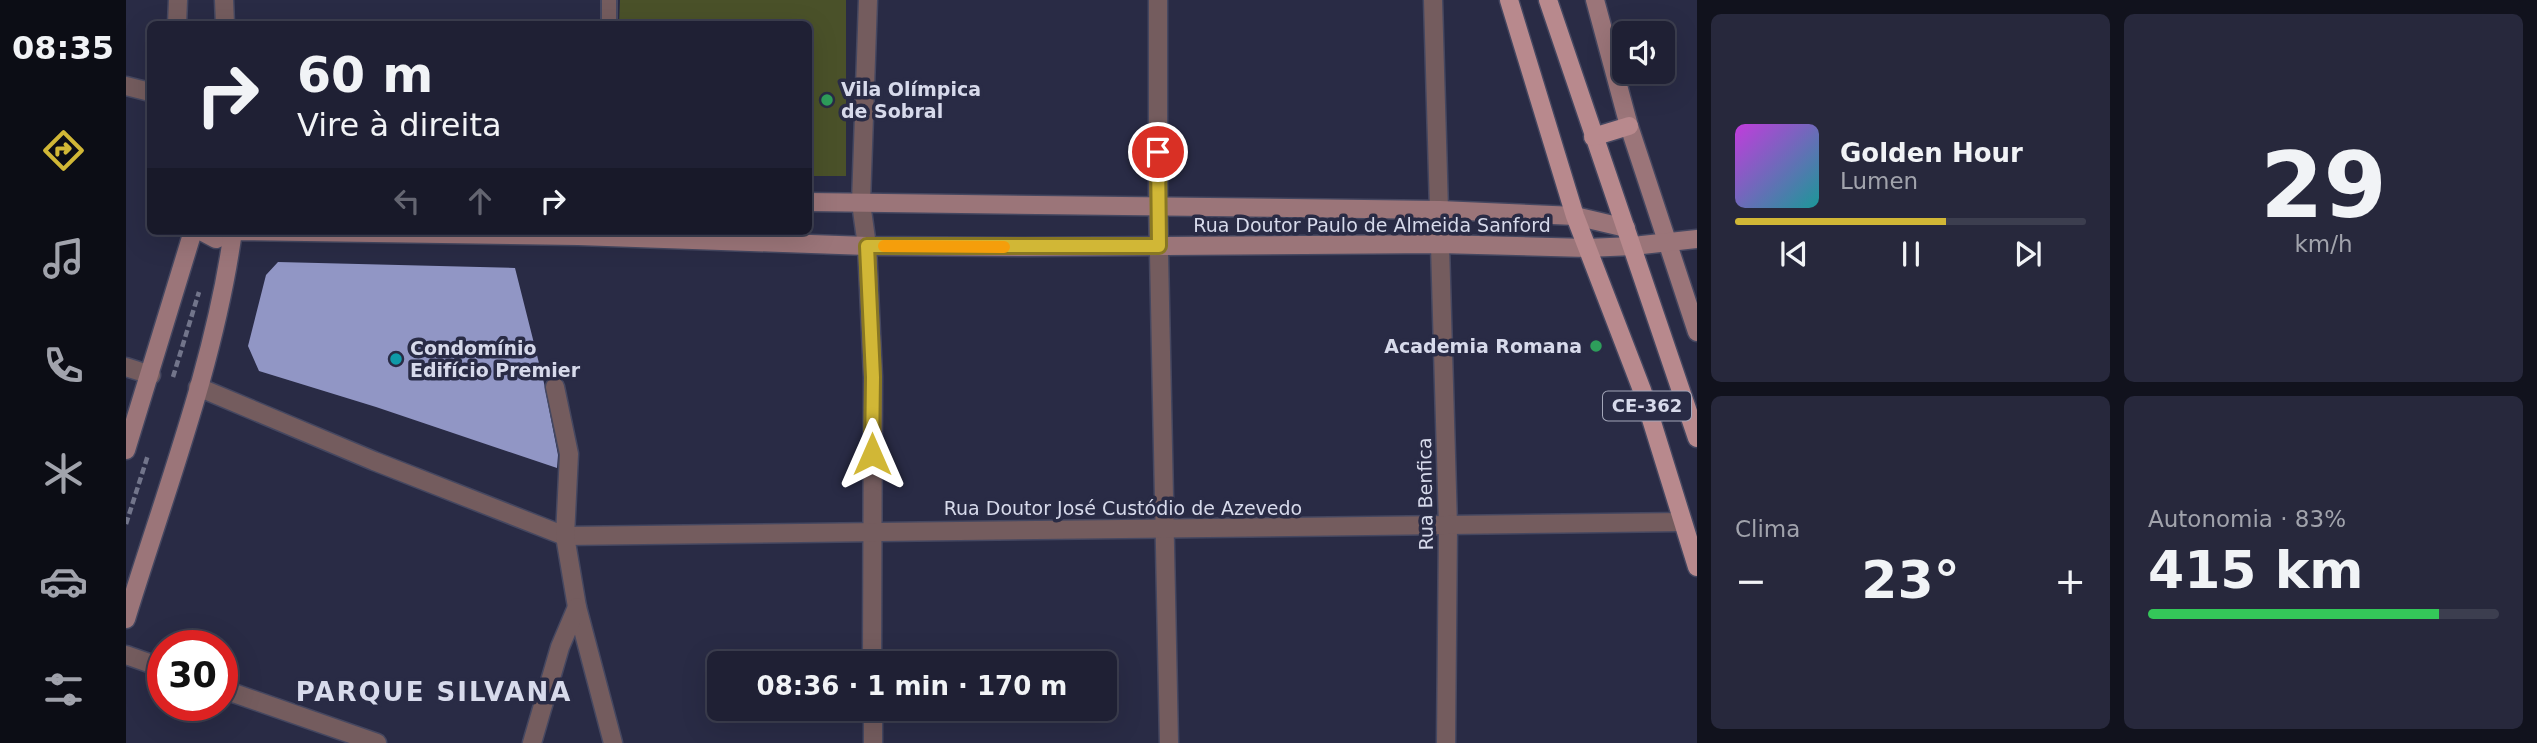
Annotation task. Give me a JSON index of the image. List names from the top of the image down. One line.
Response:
{"streets":{"main road":["CE-362"],"street":["Rua Doutor Paulo de Almeida Sanford","Rua Benfica","Rua Doutor José Custódio de Azevedo"]},"crossings":[["Rua Doutor Paulo de Almeida Sanford","CE-362"],["Rua Doutor Paulo de Almeida Sanford","Rua Benfica"],["CE-362","Rua Doutor José Custódio de Azevedo"],["Rua Benfica","Rua Doutor José Custódio de Azevedo"]],"districts":["PARQUE SILVANA"],"places":["Vila Olímpica de Sobral","Academia Romana","Condomínio Edifício Premier"],"page":{"tabs":"08:35","tile":[["29","km/h"],"Clima",["Autonomia · 83%","415 km"]],"turn":["60 m","Vire à direita"],"song":["Golden Hour","Lumen"],"heat":["−","23°","+"],"limit":"30","trip":"08:36 · 1 min · 170 m"}}
